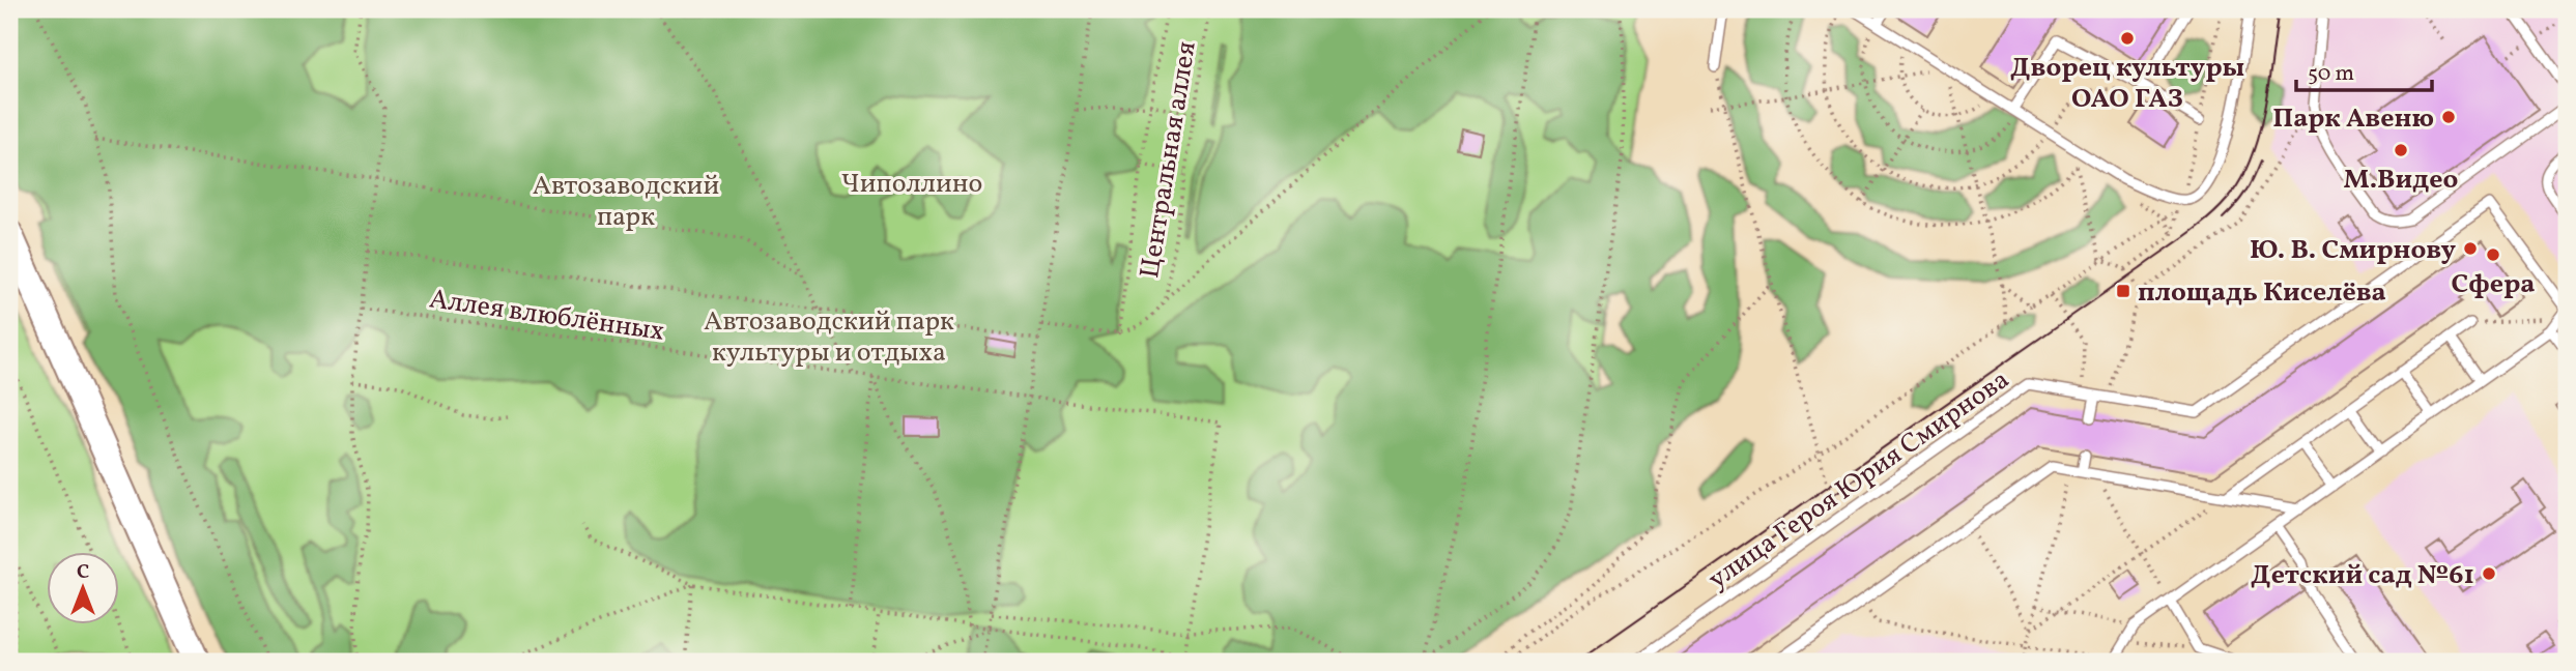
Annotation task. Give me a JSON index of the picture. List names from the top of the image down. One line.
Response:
{"streets":{"lane":["улица Героя Юрия Смирнова"],"path":["Центральная аллея","Аллея влюблённых"]},"parks":["Чиполлино","Автозаводский парк","Автозаводский парк культуры и отдыха"],"places":{"other":["Дворец культуры ОАО ГАЗ","Парк Авеню","М.Видео","Ю. В. Смирнову","Сфера","Детский сад №61"],"transit":["площадь Киселёва"]},"scale_bar":"50 m","north":"top"}
